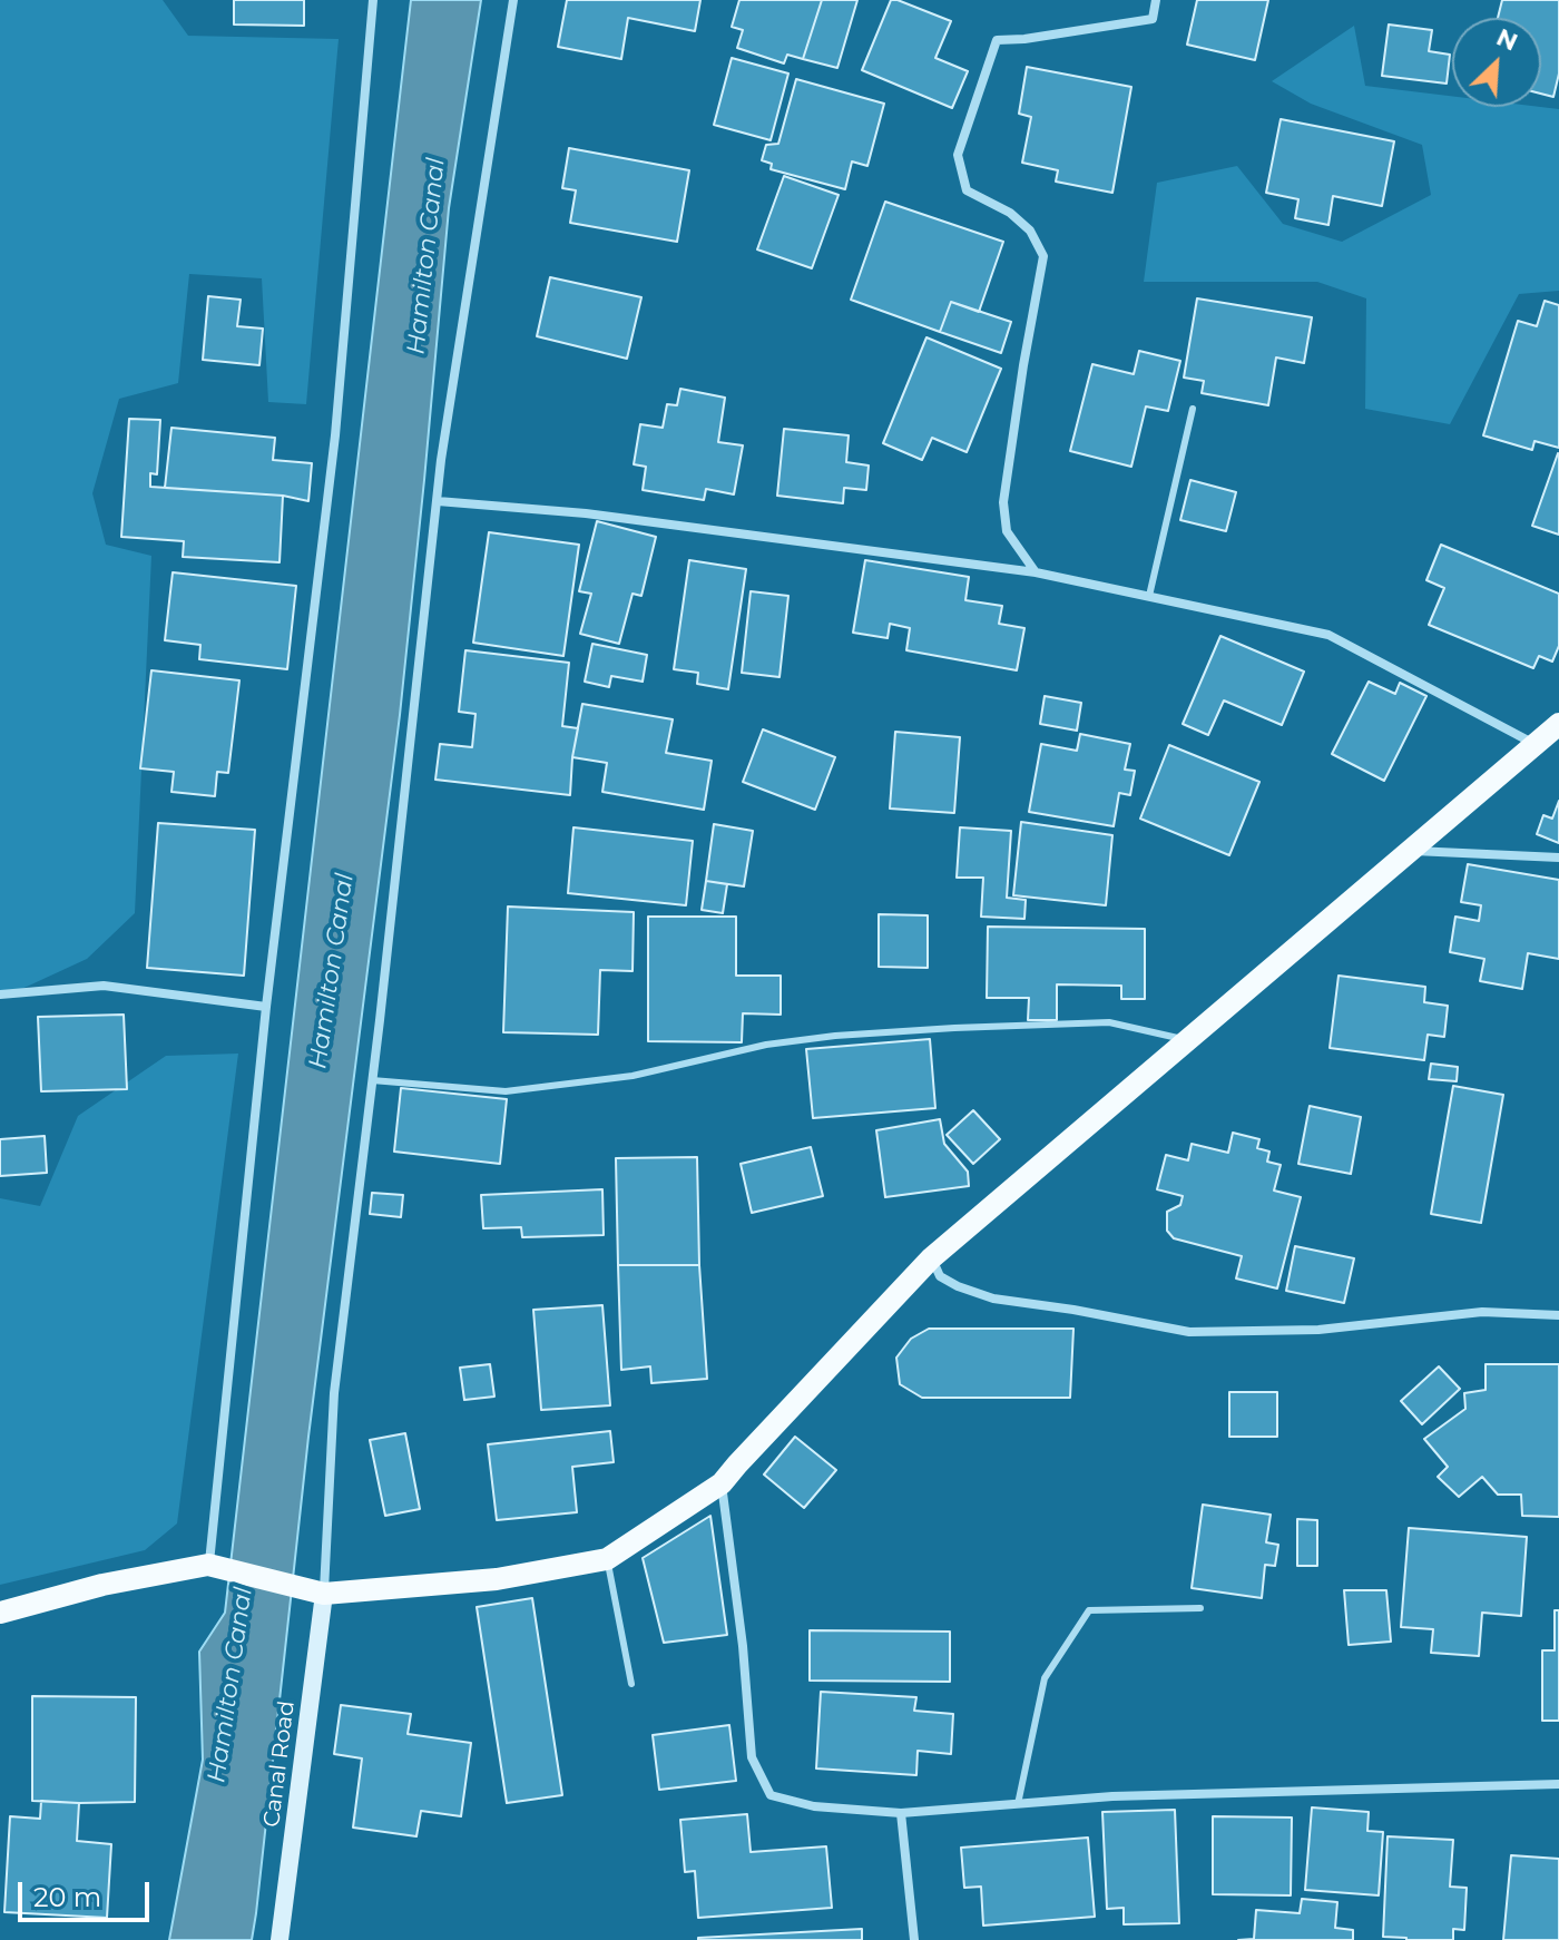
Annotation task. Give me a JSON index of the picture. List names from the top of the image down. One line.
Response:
{"streets":{"main road":["Canal Road"]},"water":["Hamilton Canal"],"scale_bar":"20 m","north":"top right"}
